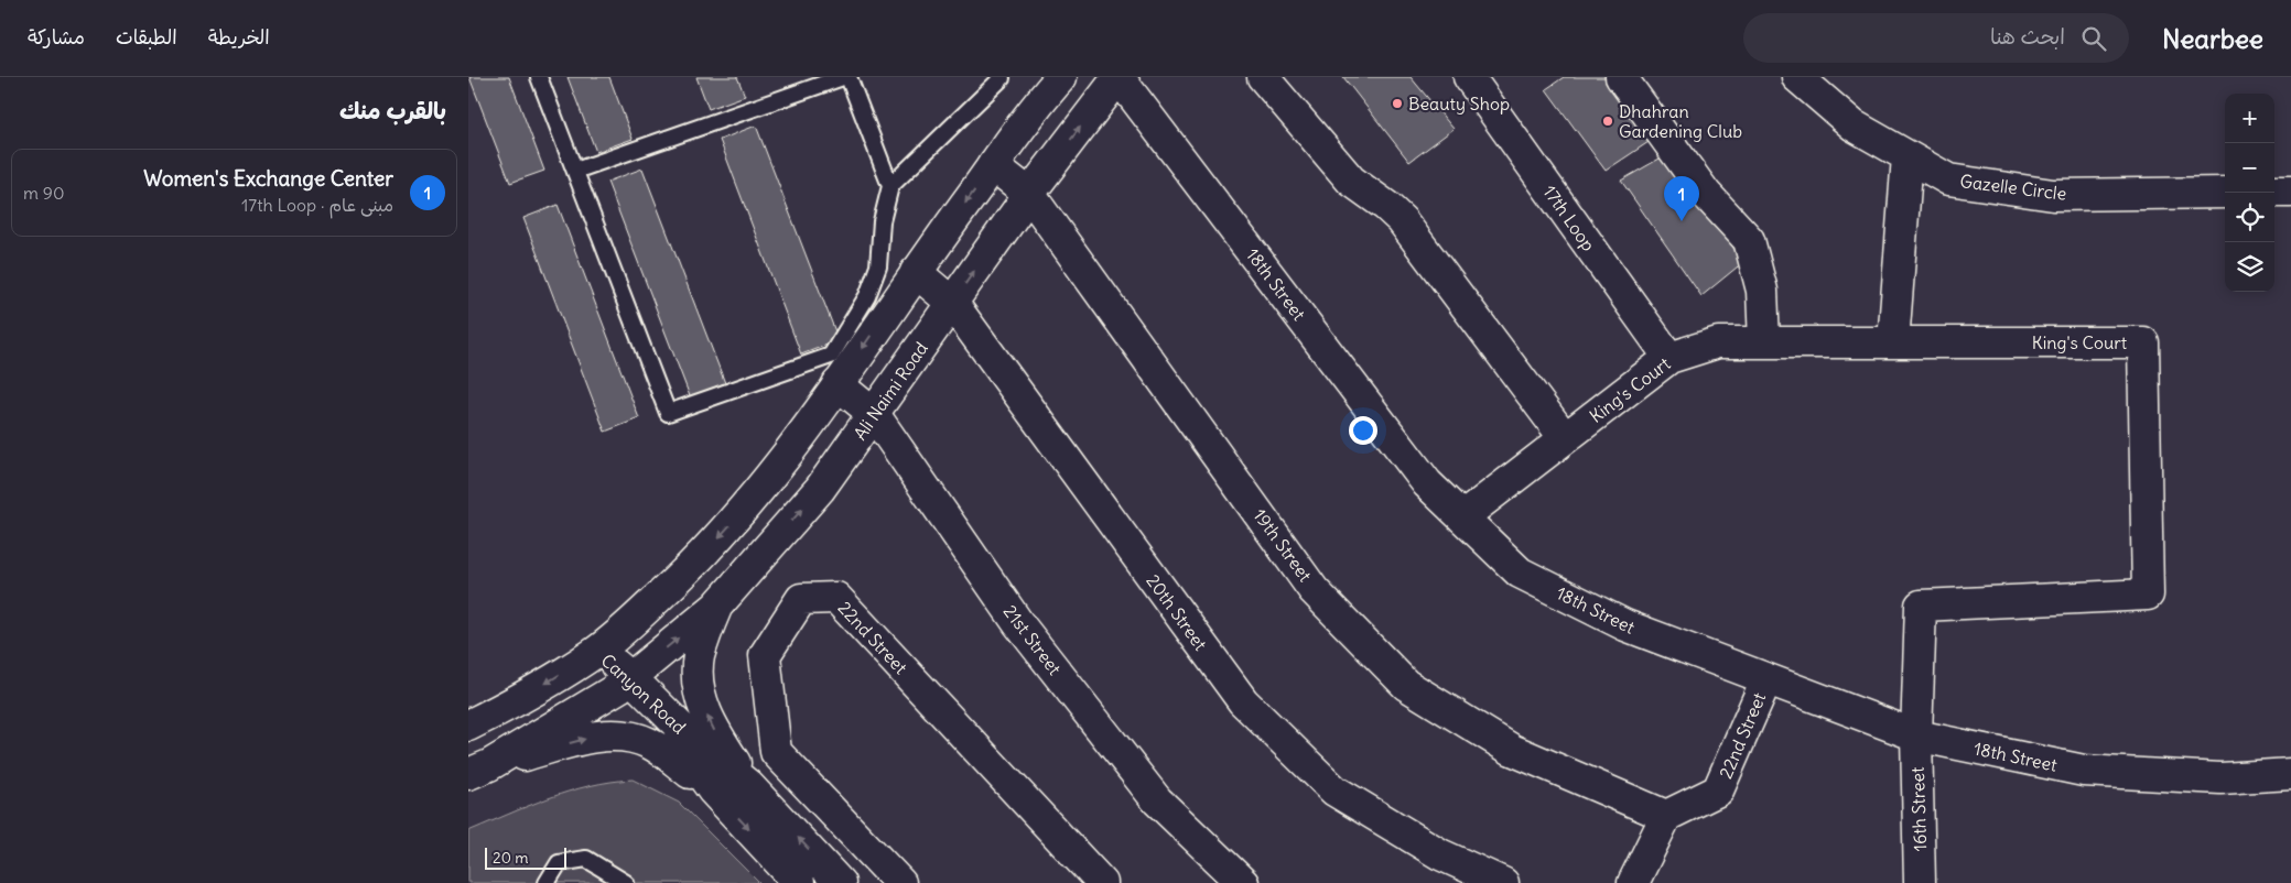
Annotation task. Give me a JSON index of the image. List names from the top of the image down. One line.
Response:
{"streets":{"street":["Gazelle Circle","17th Loop","18th Street","King's Court","Ali Naimi Road","19th Street","20th Street","22nd Street","21st Street","Canyon Road","16th Street"]},"crossings":[["17th Loop","King's Court"],["18th Street","King's Court"],["18th Street","Ali Naimi Road"],["18th Street","22nd Street"],["18th Street","16th Street"],["King's Court","16th Street"],["Ali Naimi Road","19th Street"],["Ali Naimi Road","20th Street"],["Ali Naimi Road","21st Street"],["Ali Naimi Road","Canyon Road"],["19th Street","22nd Street"]],"places":["Beauty Shop","Dhahran Gardening Club"],"scale_bar":"20 m","page":{"header":"Nearbee","search":"ابحث هنا","nav":["الخريطة","الطبقات","مشاركة"],"heading":"بالقرب منك","map_buttons":["+","−"],"list":[{"mark":"1","name":"Women's Exchange Center","note":"مبنى عام · 17th Loop","value":"90 m"}],"pins":"1","scale":"20 m"}}
